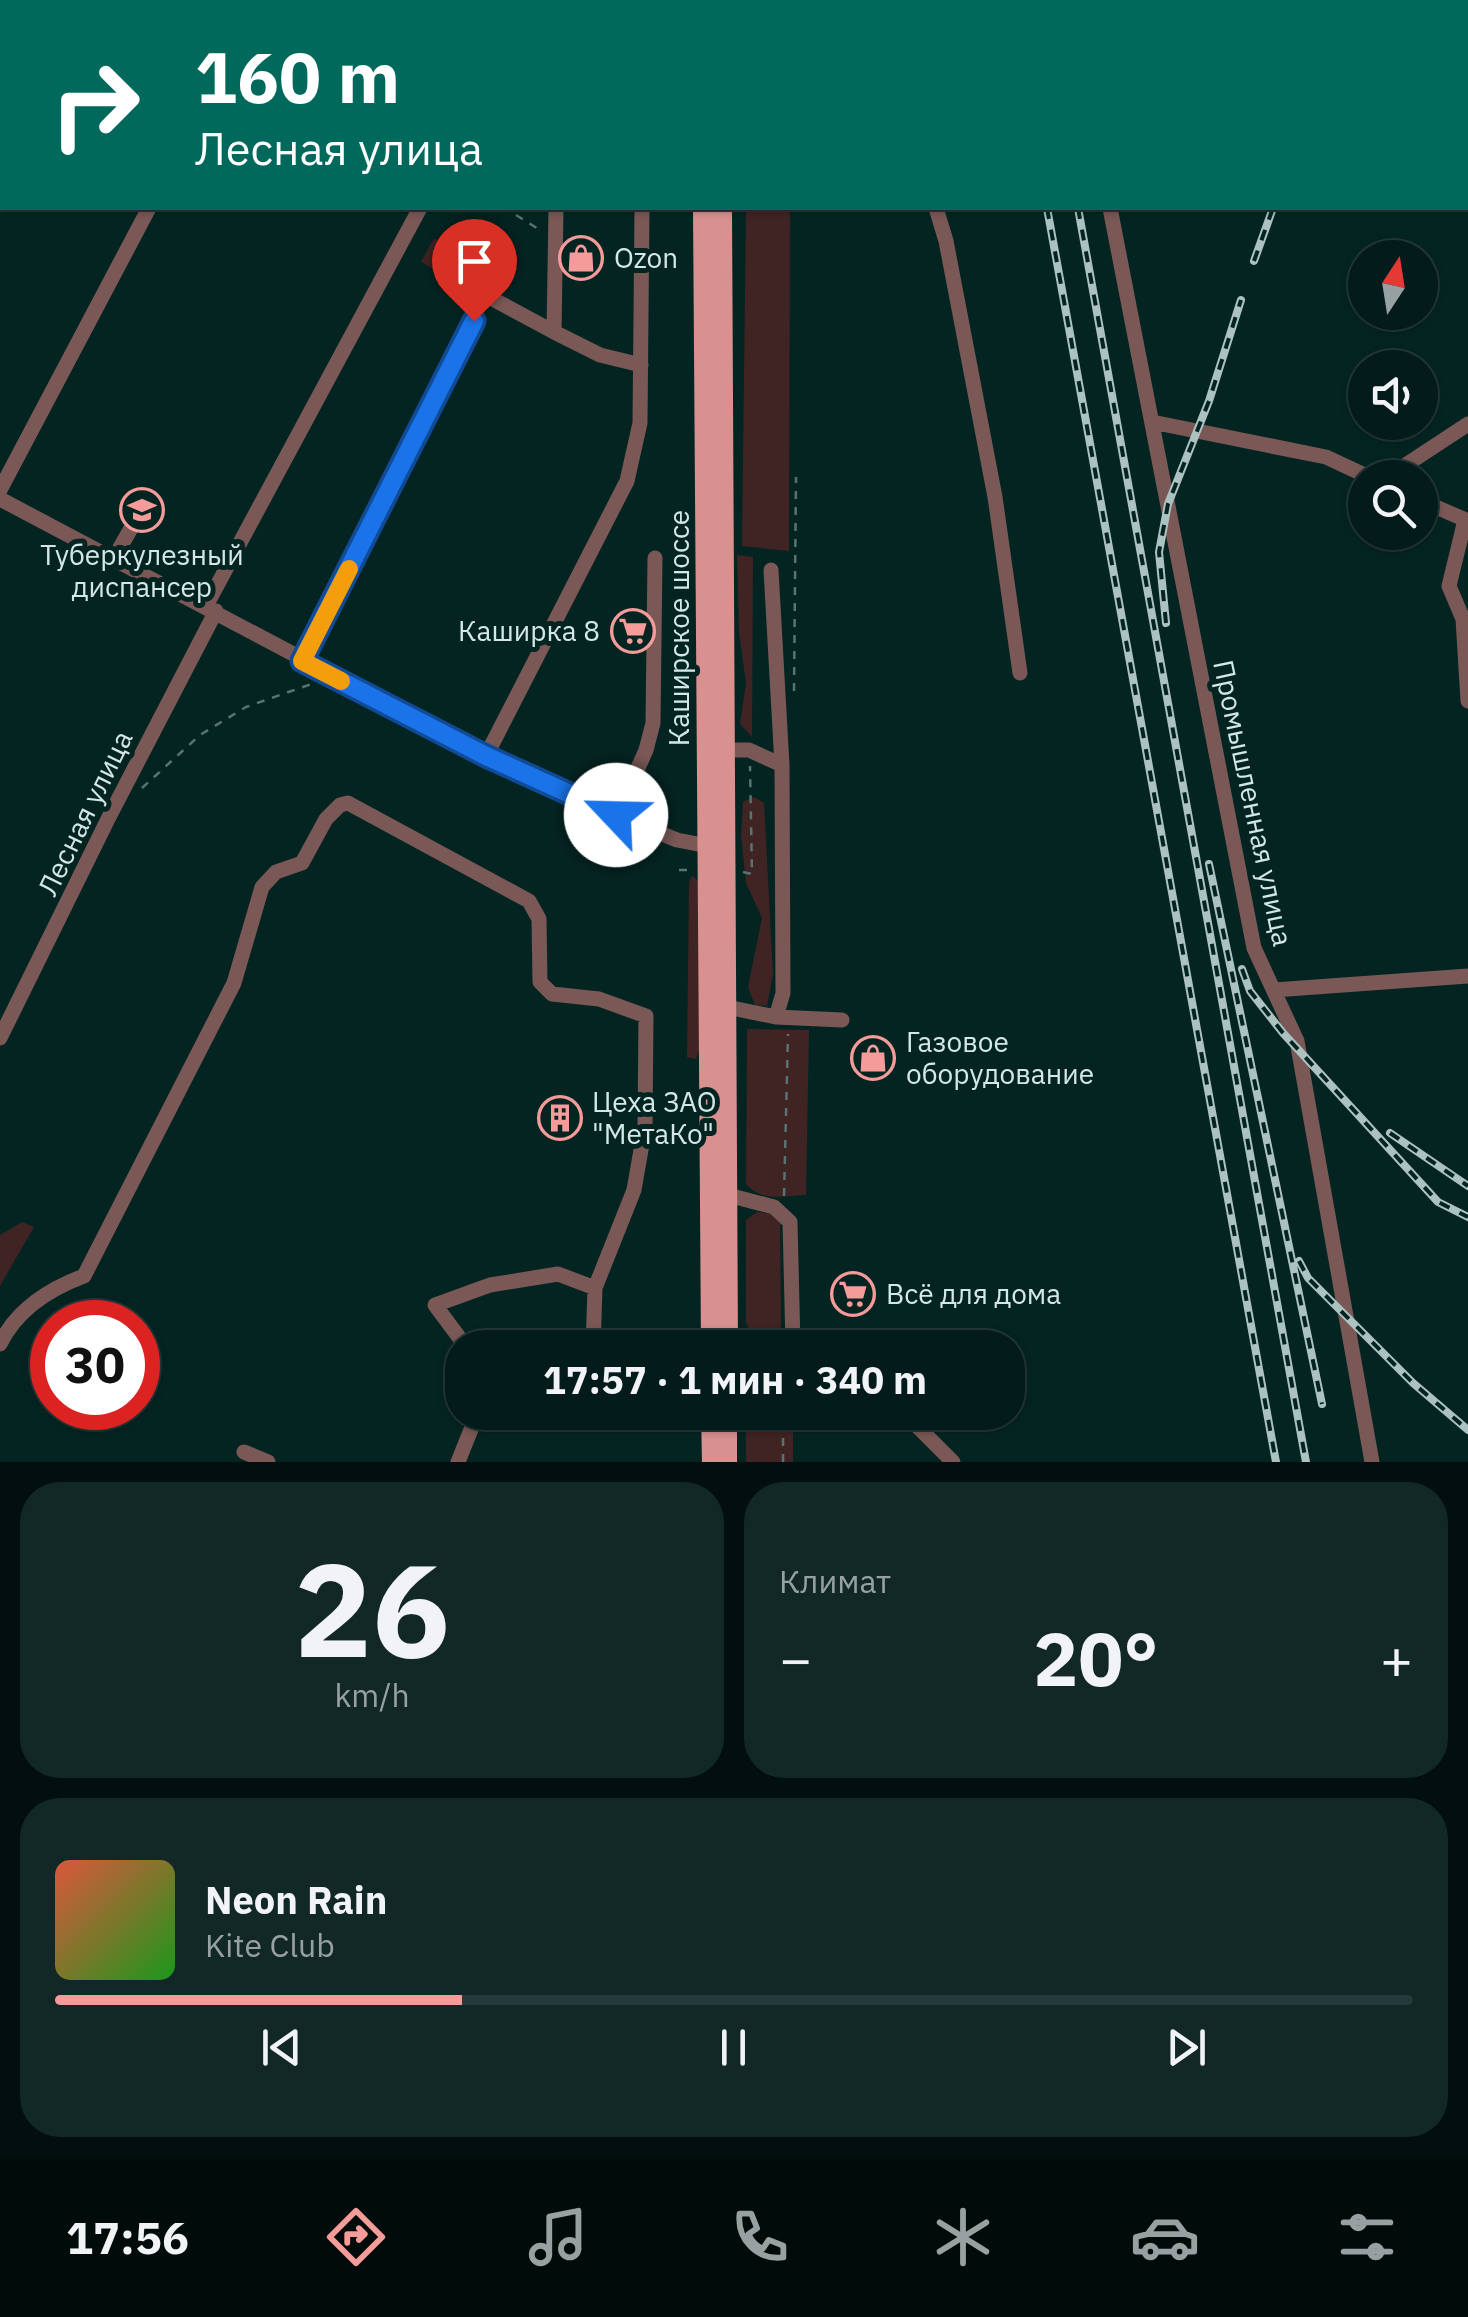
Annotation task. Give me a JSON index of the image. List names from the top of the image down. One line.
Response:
{"streets":{"main road":["Каширское шоссе"],"street":["Промышленная улица","Лесная улица"]},"places":{"shop":["Ozon","Газовое оборудование"],"school or university":["Туберкулезный диспансер"],"supermarket":["Каширка 8","Всё для дома"],"building":["Цеха ЗАО \"МетаКо\""]},"north":"top","page":{"turn":["160 m","Лесная улица"],"limit":"30","trip":"17:57 · 1 мин · 340 m","tile":[["26","km/h"],"Климат"],"heat":["−","20°","+"],"song":["Neon Rain","Kite Club"],"tabs":"17:56"}}
